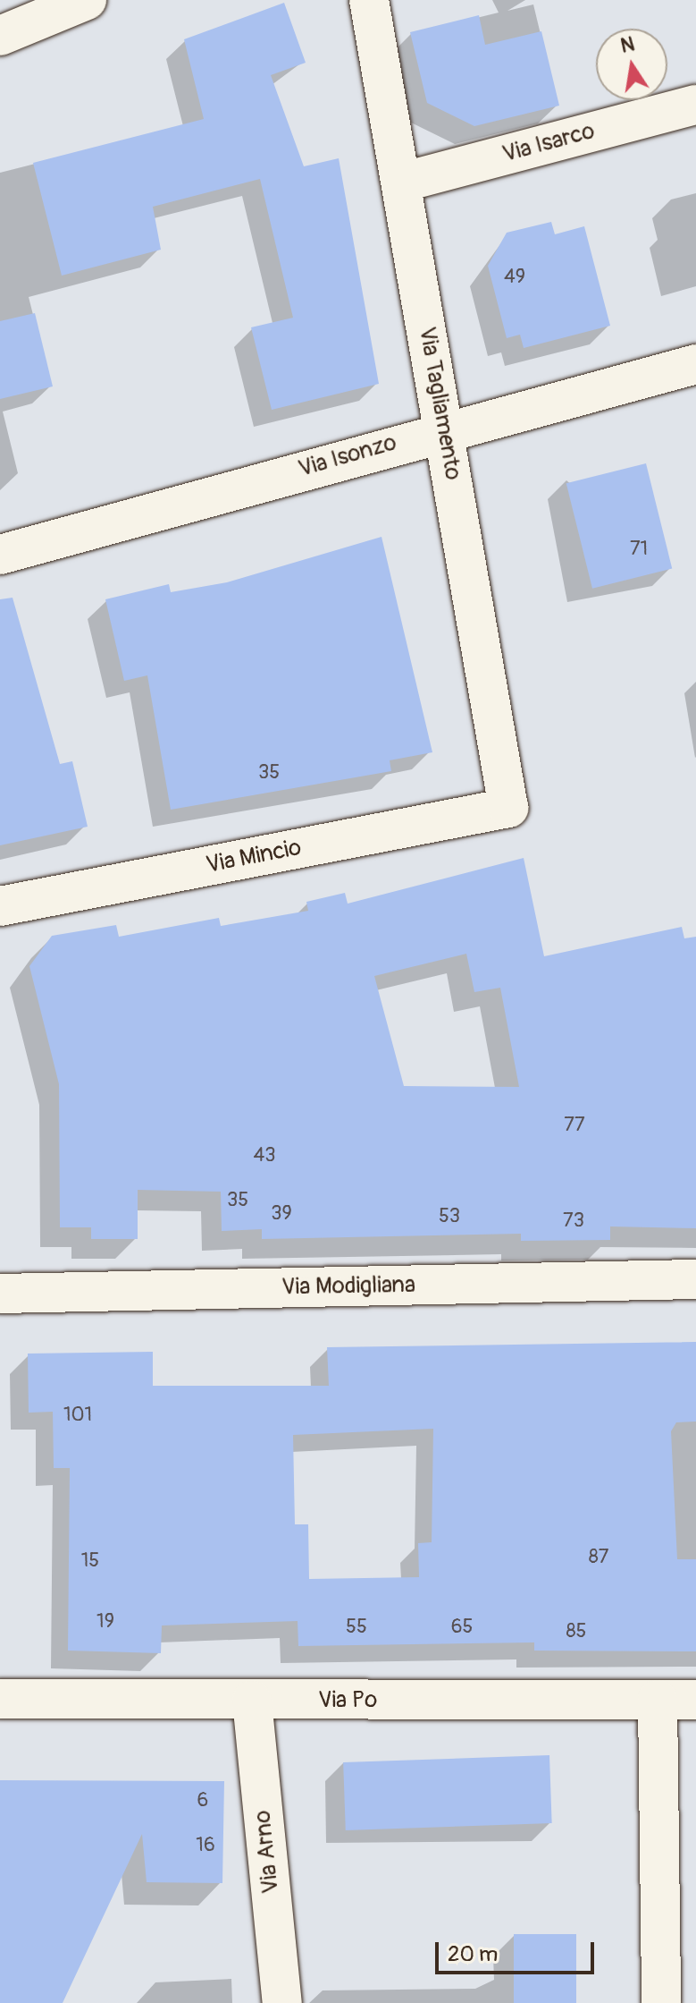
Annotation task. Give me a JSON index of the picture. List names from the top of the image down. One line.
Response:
{"streets":{"street":["Via Isarco","Via Tagliamento","Via Isonzo","Via Mincio","Via Modigliana","Via Po","Via Arno"]},"crossings":[["Via Isarco","Via Tagliamento"],["Via Tagliamento","Via Isonzo"],["Via Tagliamento","Via Mincio"],["Via Po","Via Arno"]],"house_numbers":["49","71","35","77","43","35","39","53","73","101","87","15","19","55","65","85","6","16"],"scale_bar":"20 m","north":"top"}
